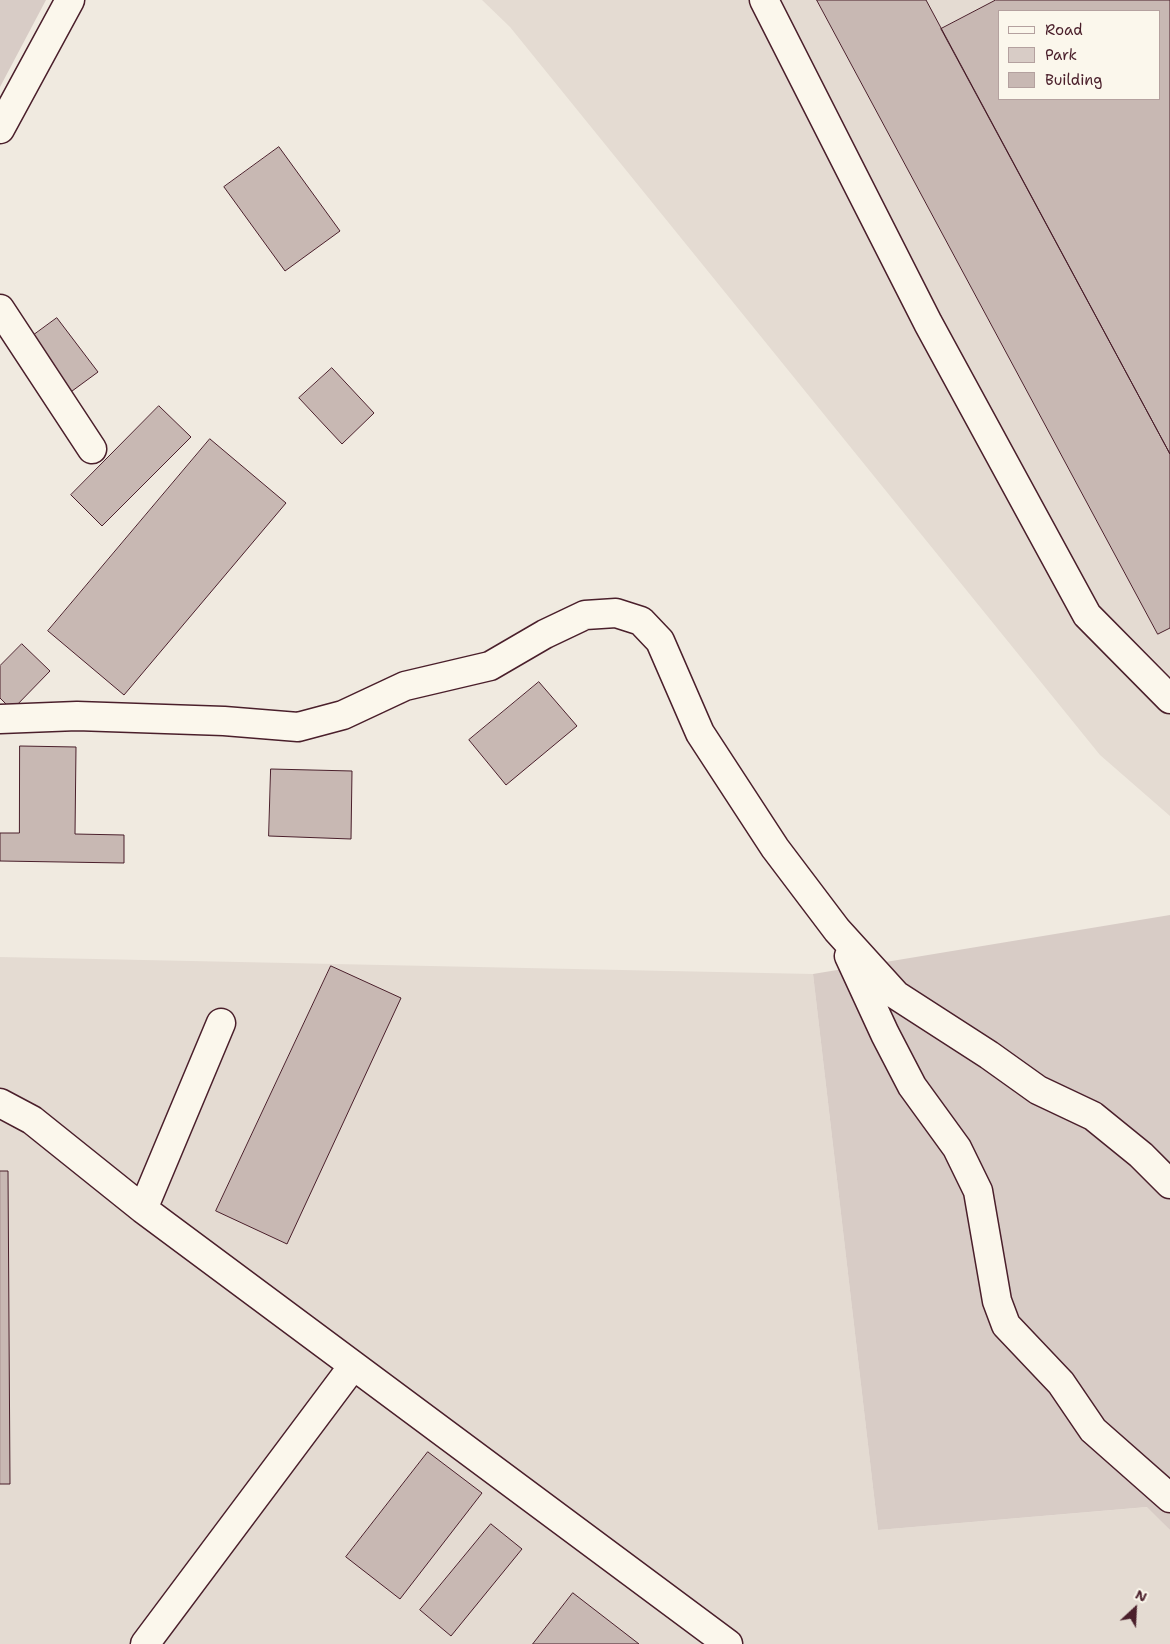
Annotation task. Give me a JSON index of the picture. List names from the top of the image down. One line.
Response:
{"legend":["Road","Park","Building"],"north":"top right"}
